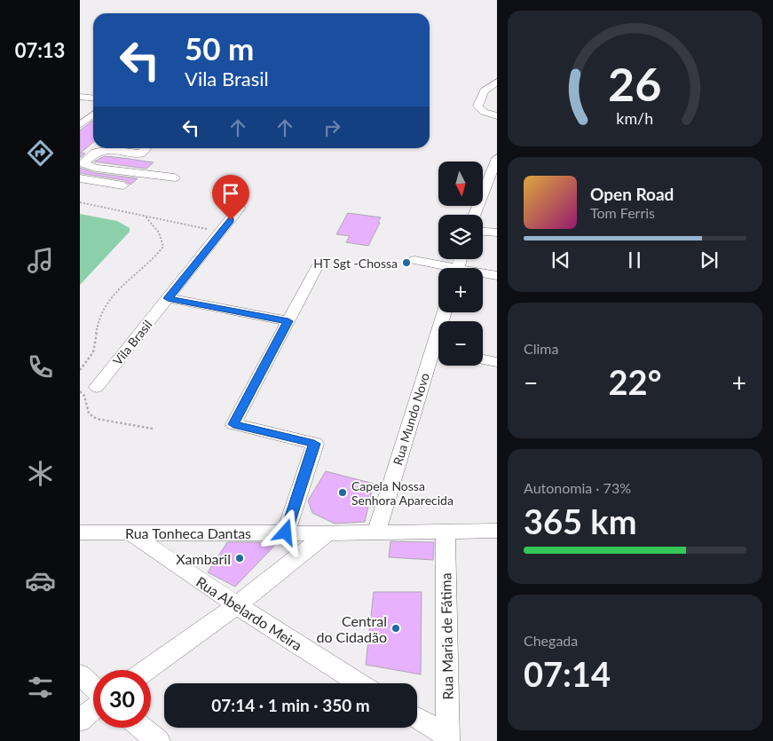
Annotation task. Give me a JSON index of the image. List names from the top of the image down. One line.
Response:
{"streets":{"street":["Vila Brasil","Rua Mundo Novo","Rua Tonheca Dantas","Rua Abelardo Meira","Rua Maria de Fátima"]},"crossings":[["Rua Mundo Novo","Rua Tonheca Dantas"],["Rua Tonheca Dantas","Rua Abelardo Meira"],["Rua Tonheca Dantas","Rua Maria de Fátima"]],"places":["HT Sgt -Chossa","Capela Nossa Senhora Aparecida","Xambaril","Central do Cidadão"],"north":"bottom","page":{"tabs":"07:13","turn":["50 m","Vila Brasil"],"map_buttons":["+","−"],"song":["Open Road","Tom Ferris"],"tile":["Clima",["Autonomia · 73%","365 km"],["Chegada","07:14"]],"heat":["−","22°","+"],"limit":"30","trip":"07:14 · 1 min · 350 m","gauge":["26","km/h"]}}
